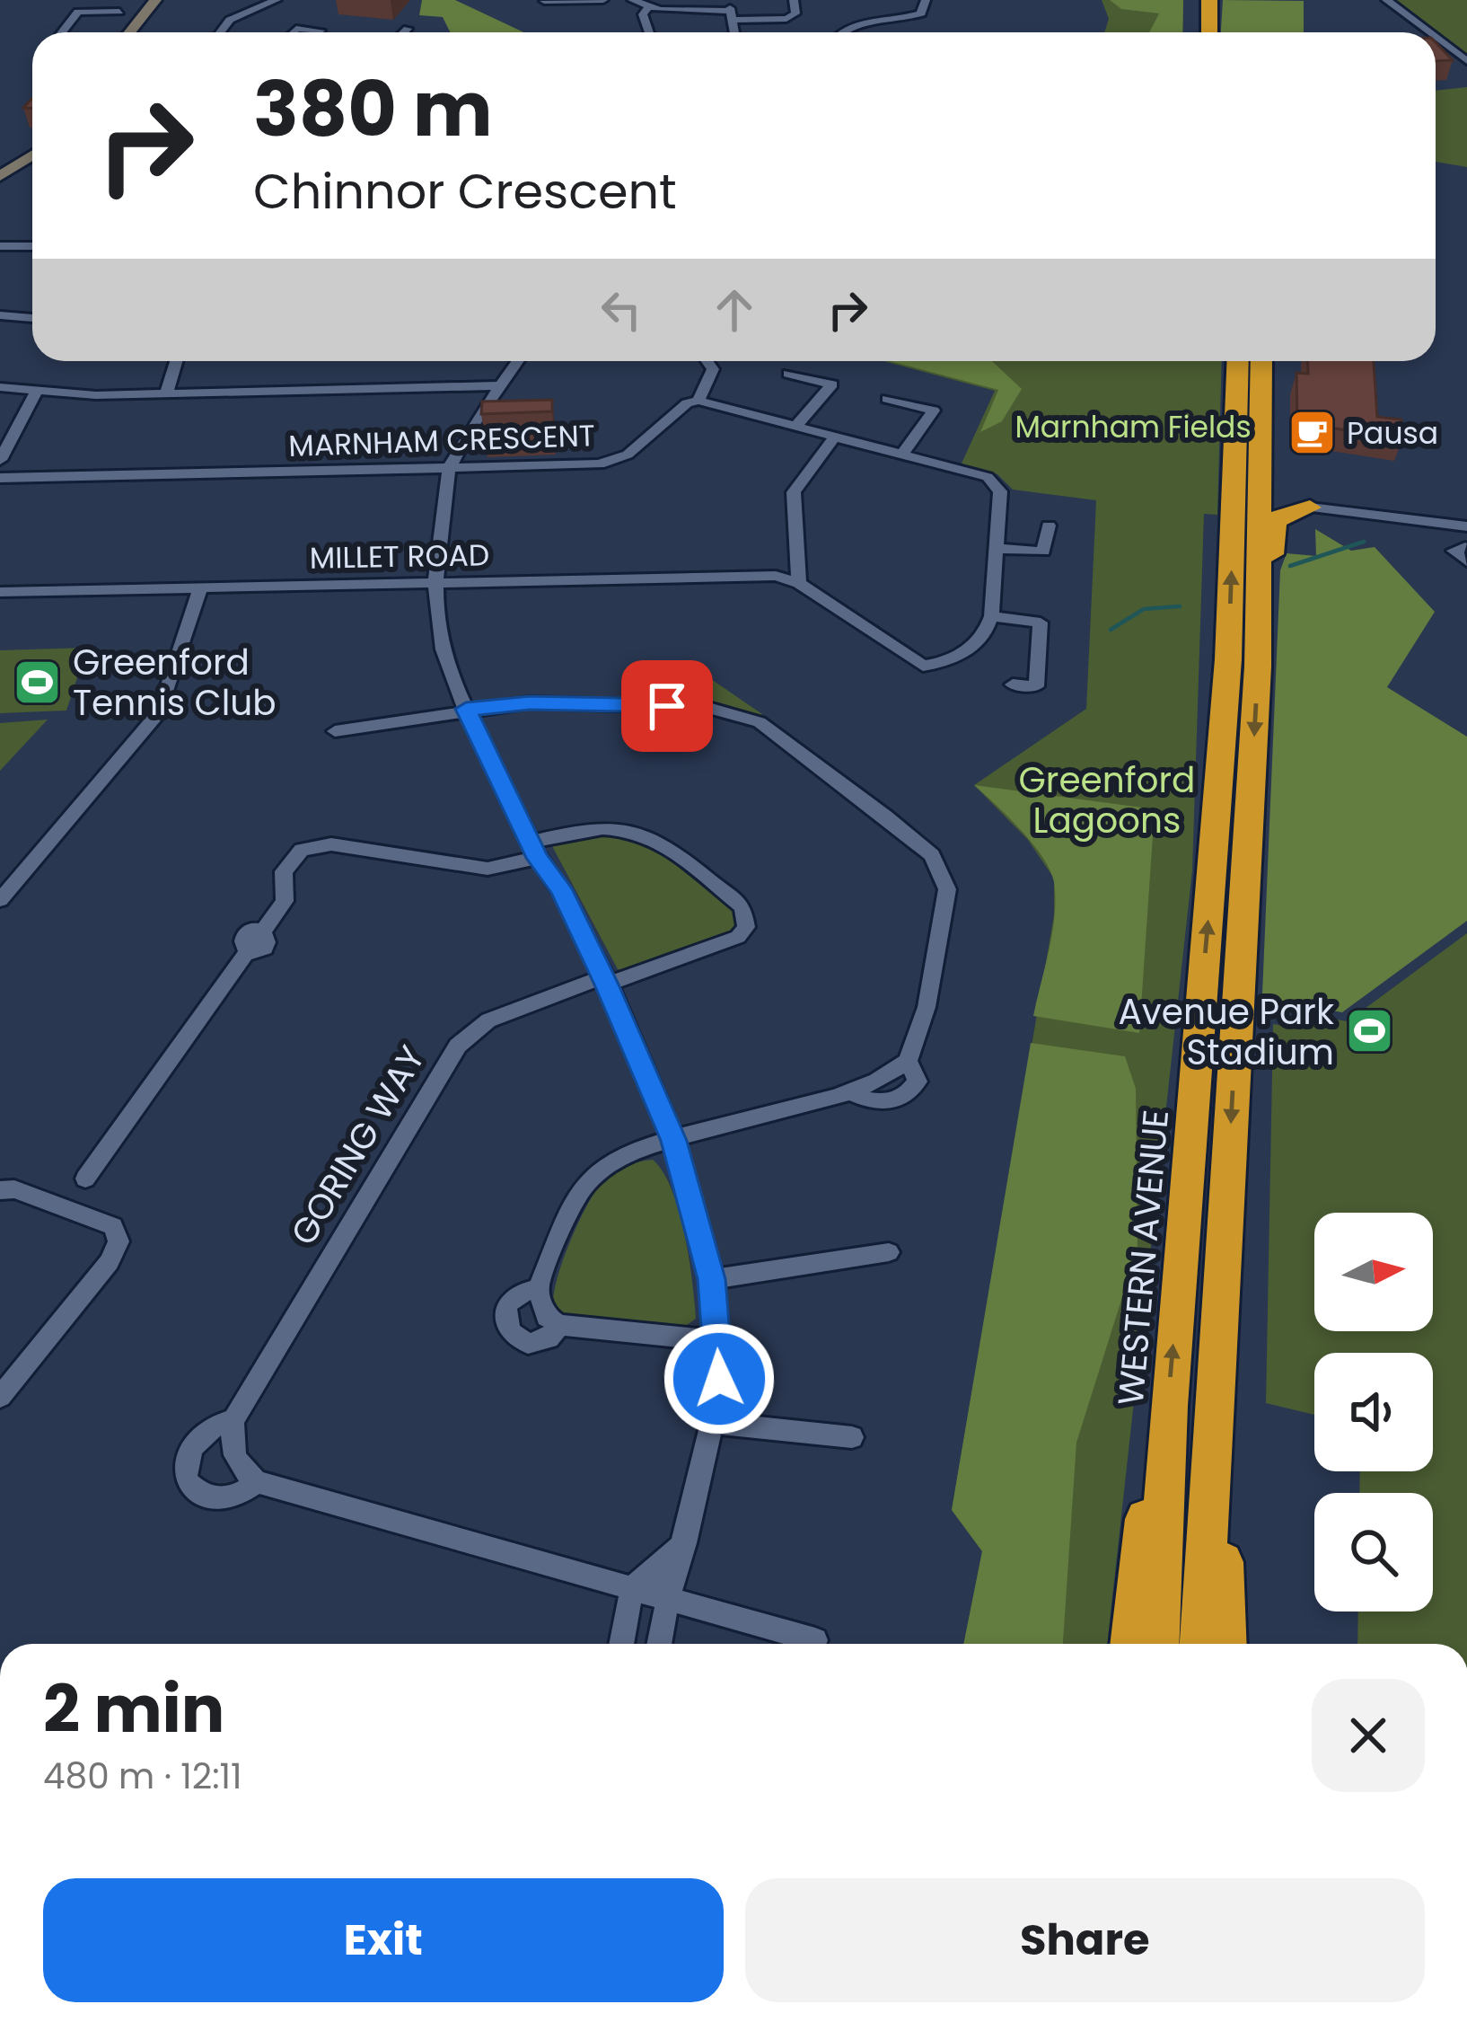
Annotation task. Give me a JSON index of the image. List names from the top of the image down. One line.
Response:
{"streets":{"highway":["WESTERN AVENUE"],"street":["MARNHAM CRESCENT","MILLET ROAD","GORING WAY"]},"parks":["Marnham Fields","Greenford Lagoons"],"places":{"cafe":["Pausa"],"sports":["Greenford Tennis Club","Avenue Park Stadium"]},"north":"right","page":{"turn":["380 m","Chinnor Crescent"],"heading":["2 min","480 m · 12:11"],"buttons":["Exit","Share"]}}
